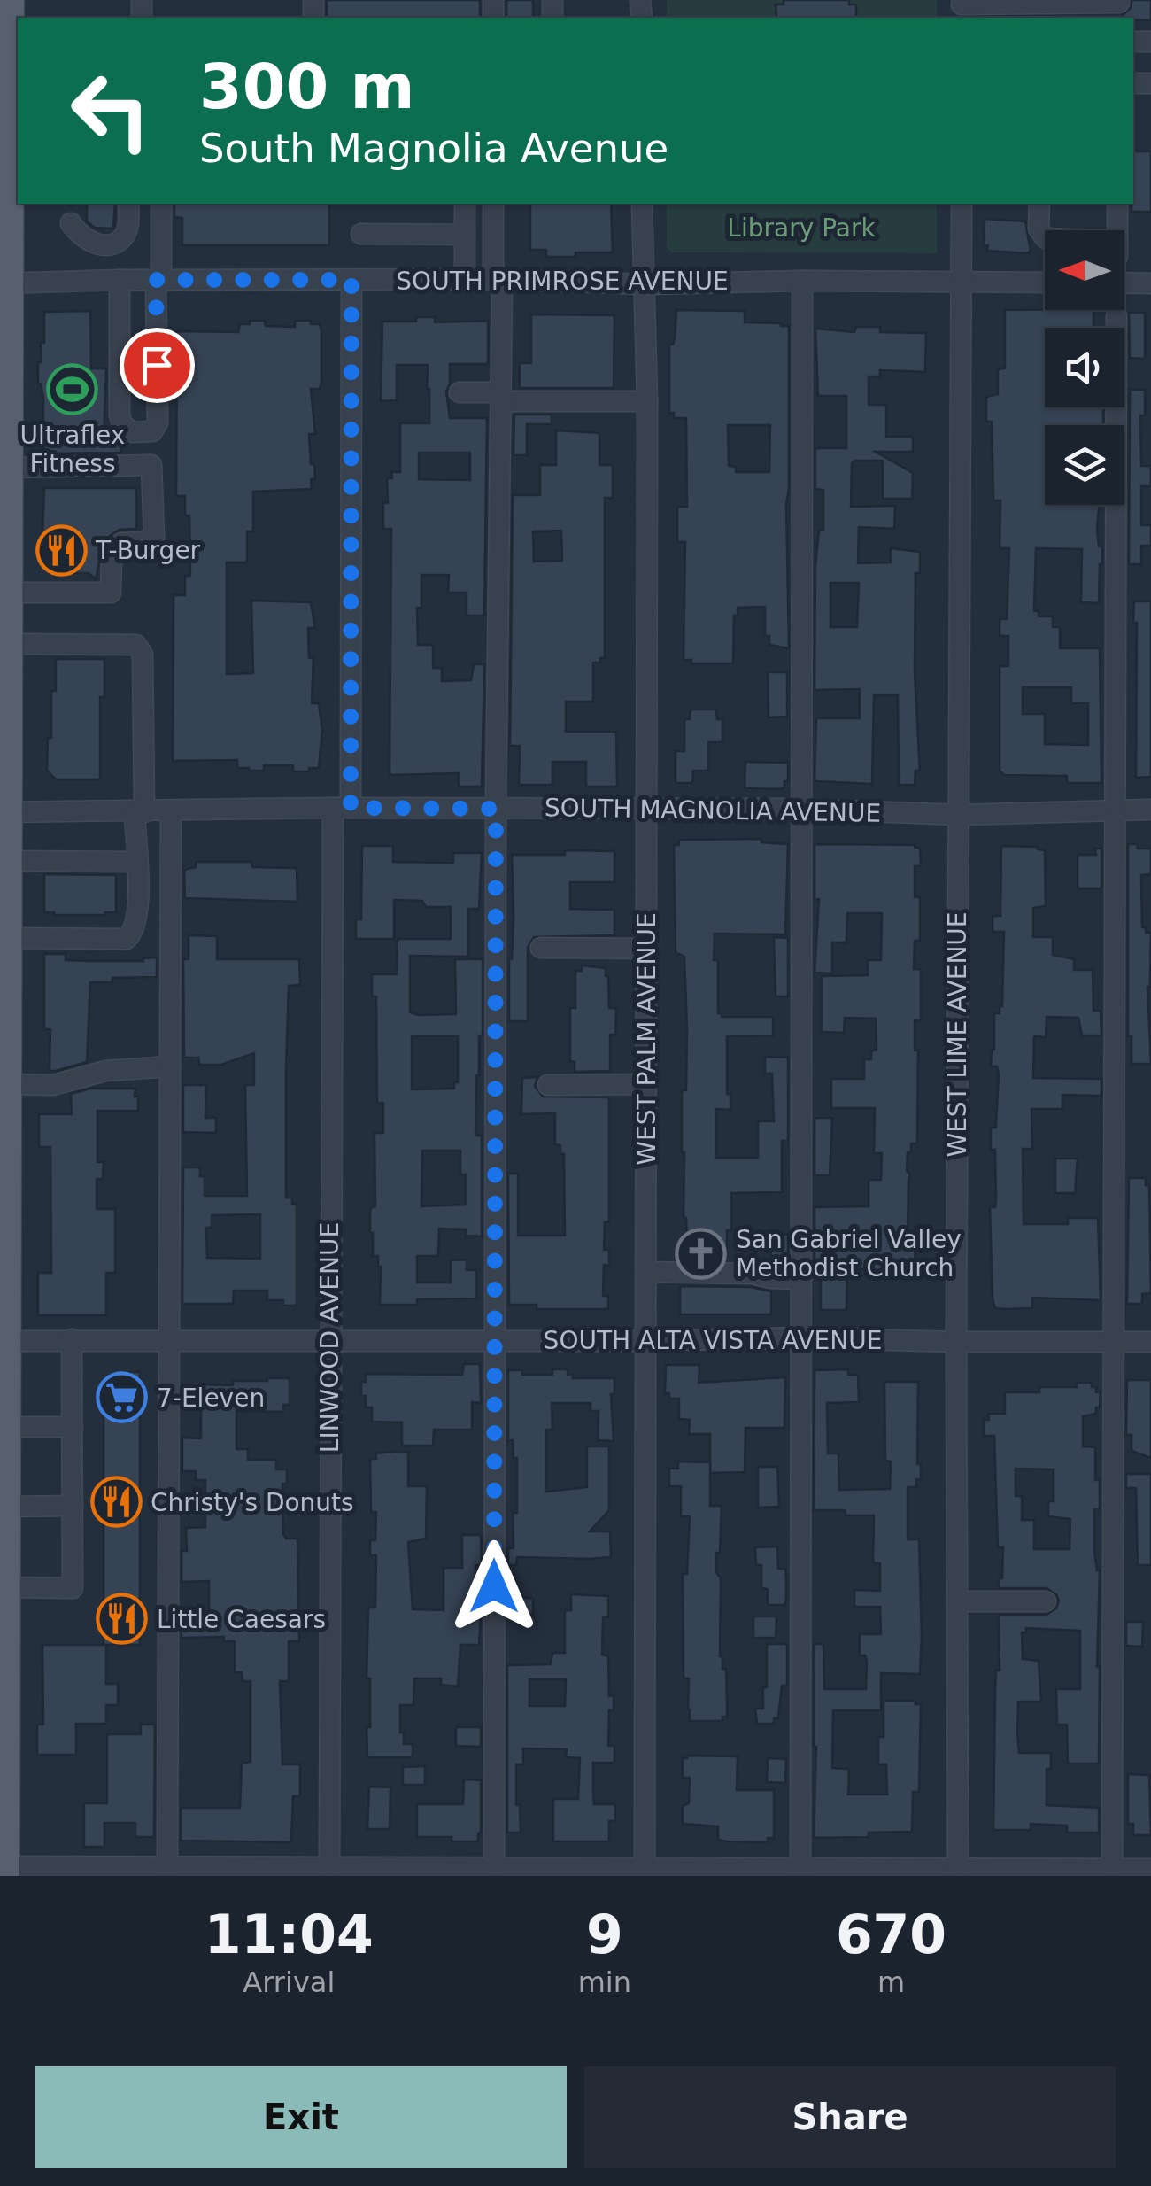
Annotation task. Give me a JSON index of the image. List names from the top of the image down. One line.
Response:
{"streets":{"street":["SOUTH PRIMROSE AVENUE","SOUTH MAGNOLIA AVENUE","WEST LIME AVENUE","WEST PALM AVENUE","LINWOOD AVENUE","SOUTH ALTA VISTA AVENUE"]},"crossings":[["SOUTH PRIMROSE AVENUE","WEST LIME AVENUE"],["SOUTH PRIMROSE AVENUE","WEST PALM AVENUE"],["SOUTH PRIMROSE AVENUE","LINWOOD AVENUE"],["SOUTH MAGNOLIA AVENUE","WEST LIME AVENUE"],["SOUTH MAGNOLIA AVENUE","WEST PALM AVENUE"],["SOUTH MAGNOLIA AVENUE","LINWOOD AVENUE"],["WEST LIME AVENUE","SOUTH ALTA VISTA AVENUE"],["WEST PALM AVENUE","SOUTH ALTA VISTA AVENUE"],["LINWOOD AVENUE","SOUTH ALTA VISTA AVENUE"]],"parks":["Library Park"],"places":{"sports":["Ultraflex Fitness"],"restaurant":["T-Burger","Christy's Donuts","Little Caesars"],"church":["San Gabriel Valley Methodist Church"],"supermarket":["7-Eleven"]},"north":"left","page":{"turn":["300 m","South Magnolia Avenue"],"eta":["11:04","Arrival","9","min","670","m"],"buttons":["Exit","Share"]}}
